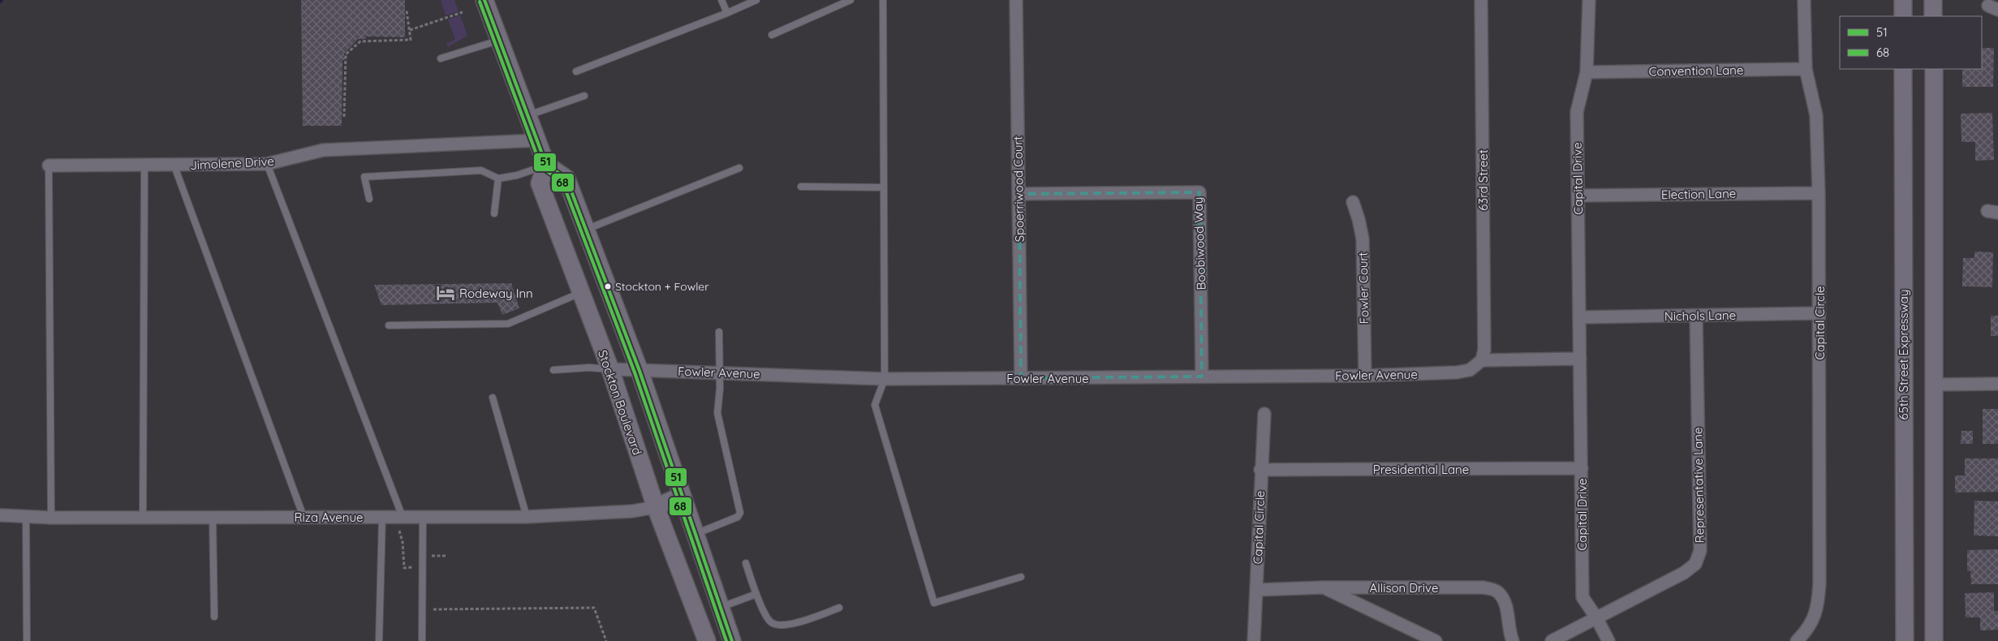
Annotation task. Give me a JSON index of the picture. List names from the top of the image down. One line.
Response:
{"streets":{"main road":["65th Street Expressway","Stockton Boulevard"],"street":["Convention Lane","Jimolene Drive","Capital Drive","63rd Street","Spoerriwood Court","Election Lane","Boobiwood Way","Fowler Court","Nichols Lane","Capital Circle","Fowler Avenue","Presidential Lane","Representative Lane","Riza Avenue","Allison Drive"]},"crossings":[["Convention Lane","Capital Drive"],["Convention Lane","Capital Circle"],["Capital Drive","Election Lane"],["Capital Drive","Nichols Lane"],["Capital Drive","Presidential Lane"],["Capital Drive","Representative Lane"],["63rd Street","Fowler Avenue"],["Spoerriwood Court","Boobiwood Way"],["Spoerriwood Court","Fowler Avenue"],["Election Lane","Capital Circle"],["Boobiwood Way","Fowler Avenue"],["Fowler Court","Fowler Avenue"],["Nichols Lane","Capital Circle"],["Nichols Lane","Representative Lane"],["Capital Circle","Presidential Lane"],["Capital Circle","Allison Drive"],["Fowler Avenue","Stockton Boulevard"],["Stockton Boulevard","Riza Avenue"]],"places":{"other":["Stockton + Fowler"],"hotel":["Rodeway Inn"]},"lines":["transit line 51","transit line 68"],"legend":["51","68"]}
